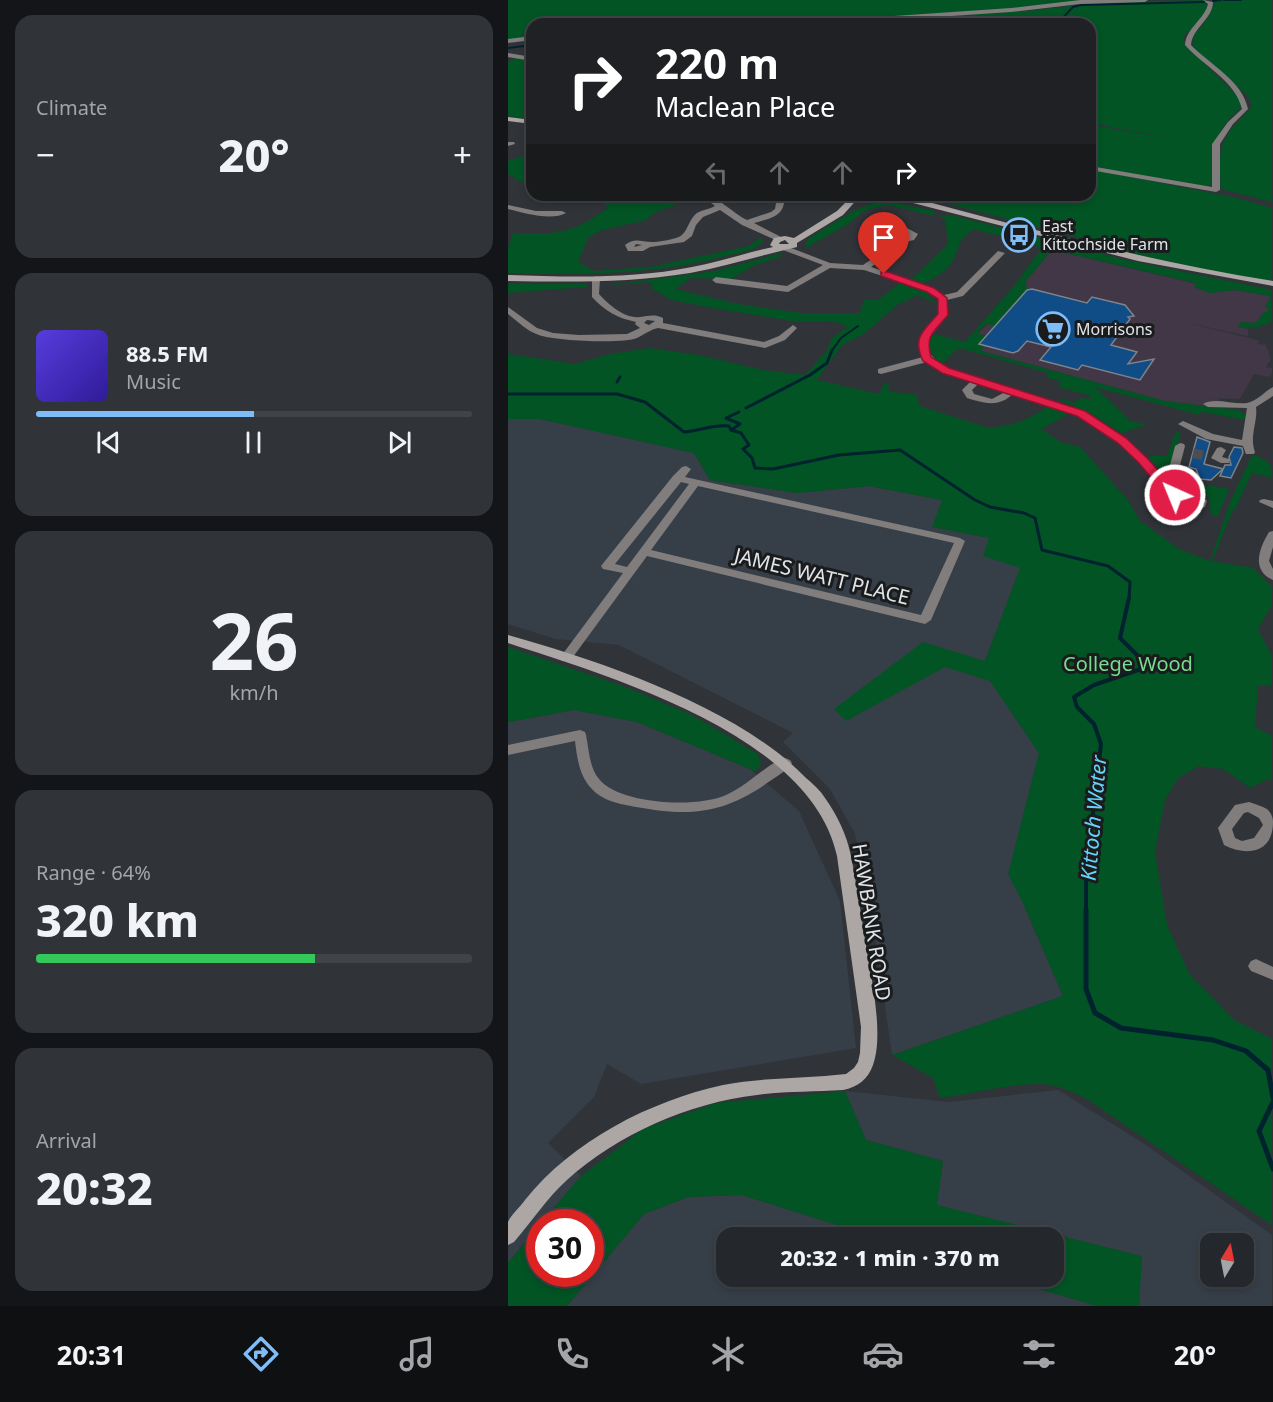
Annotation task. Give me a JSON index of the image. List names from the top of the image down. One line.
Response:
{"streets":{"street":["JAMES WATT PLACE","HAWBANK ROAD"]},"water":["Kittoch Water"],"parks":["College Wood"],"places":{"bus stop":["East Kittochside Farm"],"supermarket":["Morrisons"]},"north":"top","page":{"tile":["Climate",["26","km/h"],["Range · 64%","320 km"],["Arrival","20:32"]],"turn":["220 m","Maclean Place"],"heat":["−","20°","+"],"song":["88.5 FM","Music"],"limit":"30","trip":"20:32 · 1 min · 370 m","tabs":["20:31","20°"]}}
